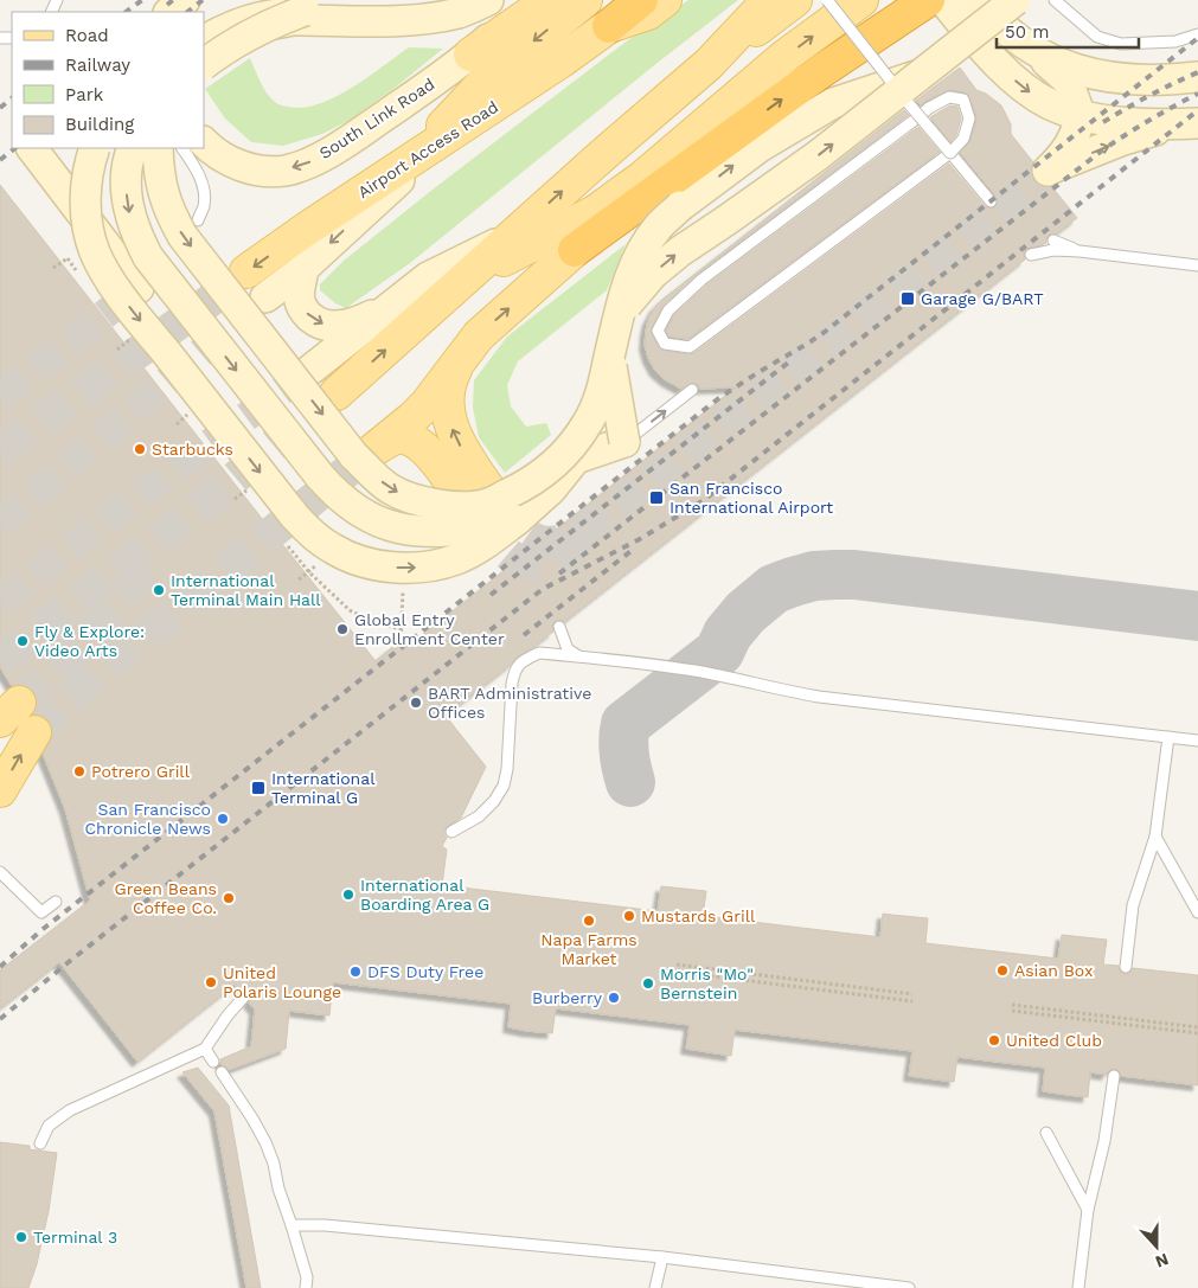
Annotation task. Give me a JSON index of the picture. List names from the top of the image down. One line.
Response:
{"streets":{"main road":["Airport Access Road"],"street":["South Link Road"]},"places":{"transit":["Garage G/BART","San Francisco International Airport","International Terminal G"],"other":["Starbucks","International Terminal Main Hall","Global Entry Enrollment Center","Fly & Explore: Video Arts","BART Administrative Offices","Potrero Grill","San Francisco Chronicle News","International Boarding Area G","Green Beans Coffee Co.","Mustards Grill","Napa Farms Market","Asian Box","DFS Duty Free","United Polaris Lounge","Morris \"Mo\" Bernstein","Burberry","United Club","Terminal 3"]},"legend":["Road","Railway","Park","Building"],"scale_bar":"50 m","north":"bottom"}
